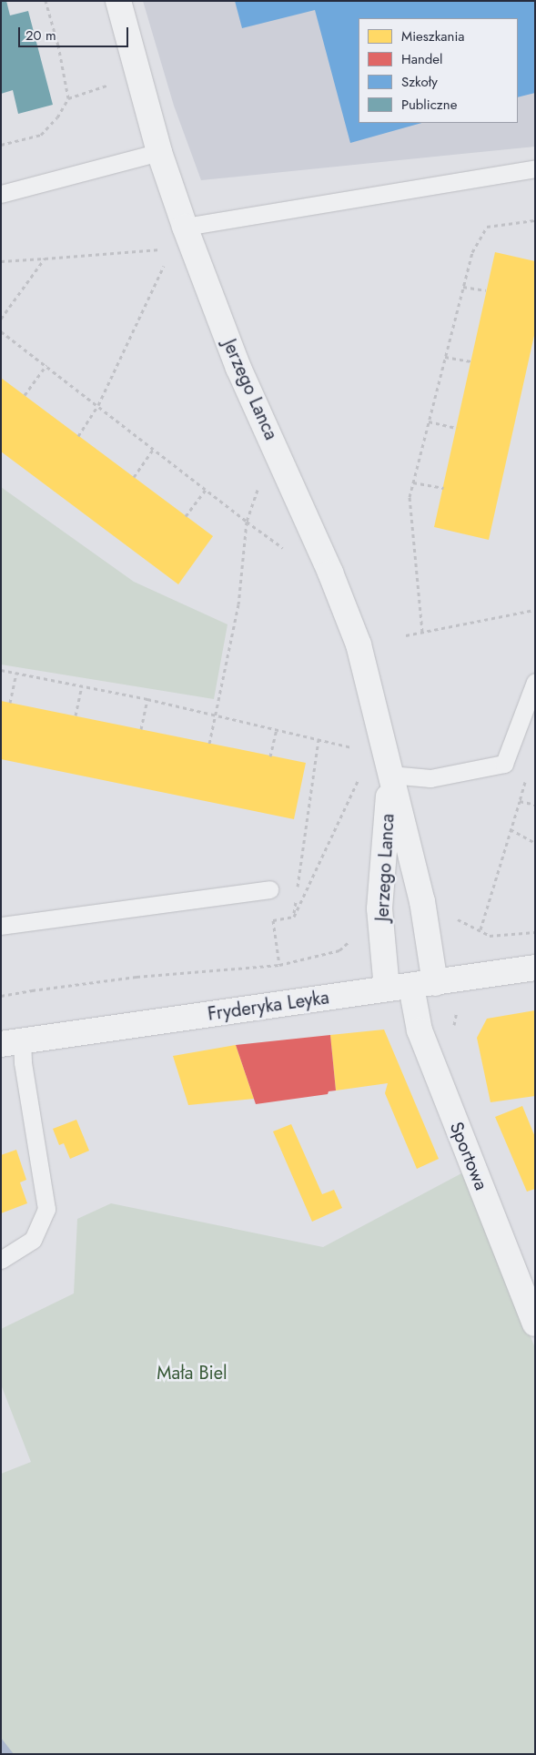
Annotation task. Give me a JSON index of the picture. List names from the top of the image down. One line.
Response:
{"streets":{"street":["Jerzego Lanca","Fryderyka Leyka","Sportowa"]},"crossings":[["Jerzego Lanca","Fryderyka Leyka"],["Jerzego Lanca","Sportowa"],["Fryderyka Leyka","Sportowa"]],"parks":["Mała Biel"],"legend":["Mieszkania","Handel","Szkoły","Publiczne"],"scale_bar":"20 m"}
